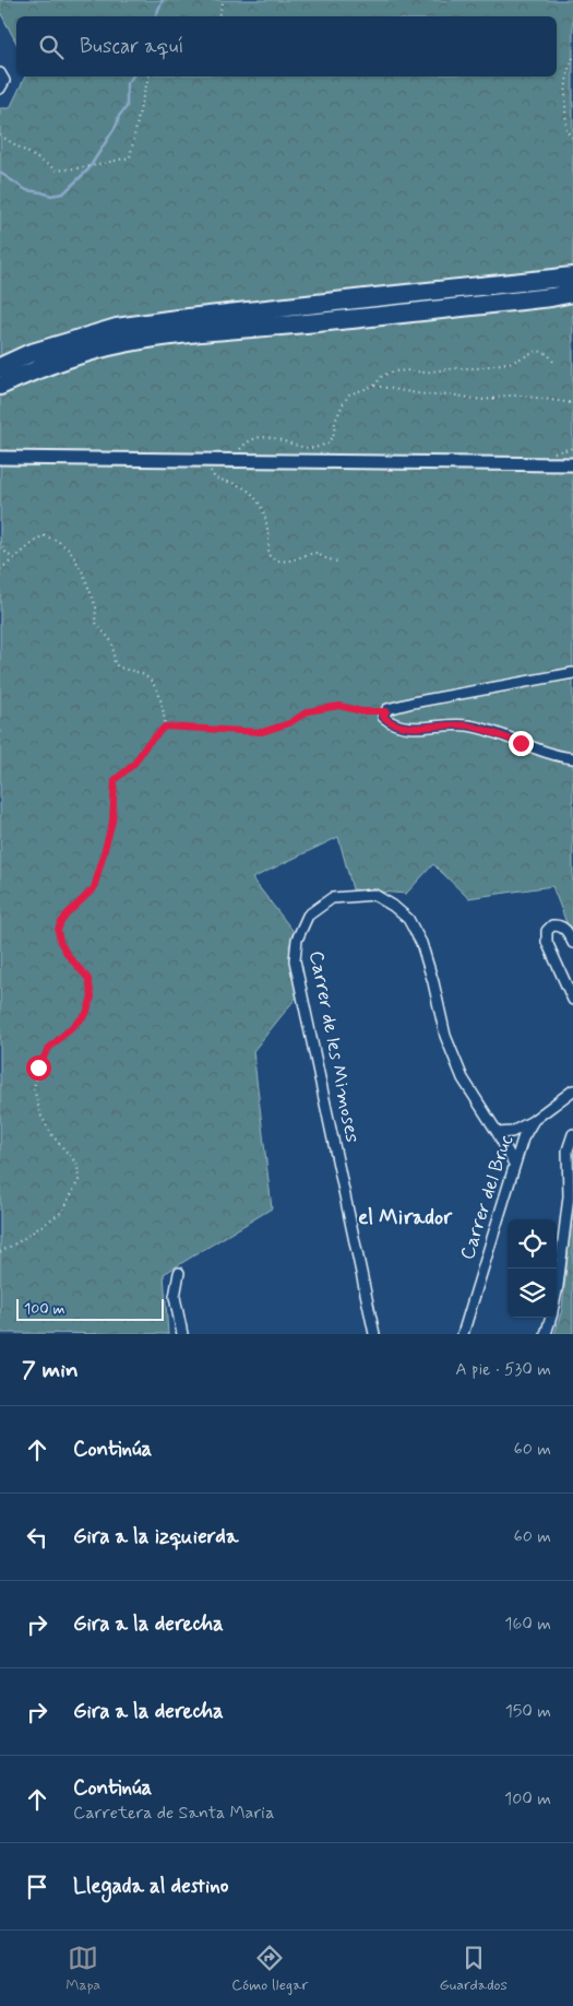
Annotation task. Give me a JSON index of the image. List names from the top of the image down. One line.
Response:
{"streets":{"street":["Carrer de les Mimoses","Carrer del Bruc"]},"crossings":[["Carrer de les Mimoses","Carrer del Bruc"]],"districts":["el Mirador"],"scale_bar":"100 m","page":{"search":"Buscar aquí","scale":"100 m","heading":["7 min","A pie · 530 m"],"list":[["Continúa","60 m"],["Gira a la izquierda","60 m"],["Gira a la derecha","160 m"],["Gira a la derecha","150 m"],["Continúa","Carretera de Santa Maria","100 m"],"Llegada al destino"],"nav":["Mapa","Cómo llegar","Guardados"]}}
